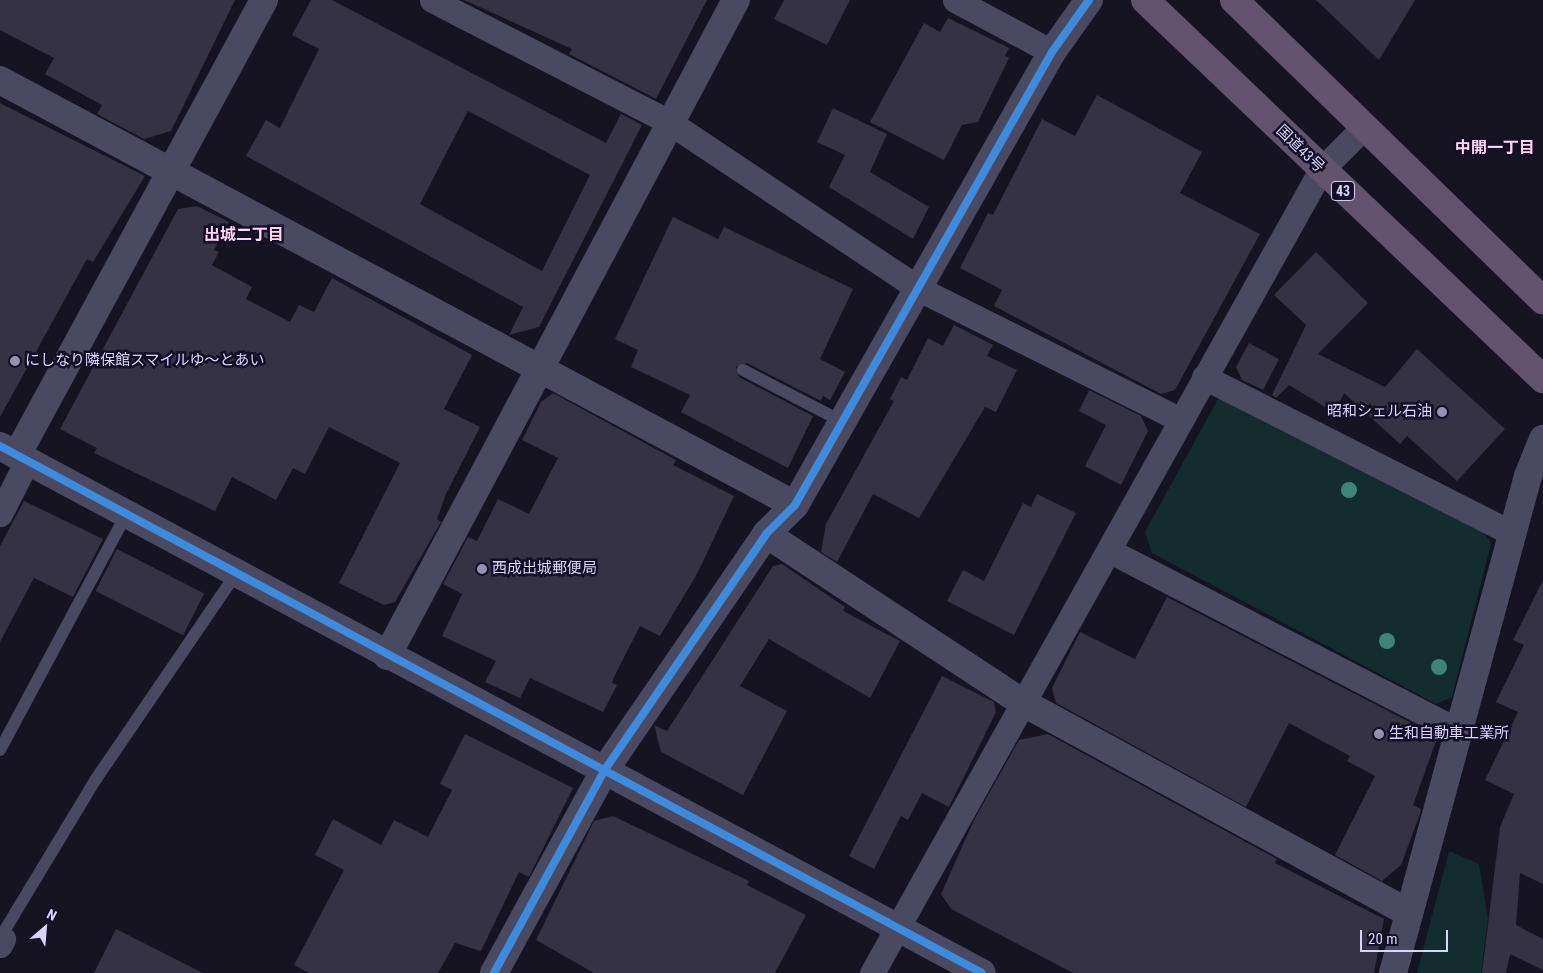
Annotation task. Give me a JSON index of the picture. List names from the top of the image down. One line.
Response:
{"streets":{"highway":["国道43号","43"]},"districts":["中開一丁目","出城二丁目"],"places":["にしなり隣保館スマイルゆ～とあい","昭和シェル石油","西成出城郵便局","生和自動車工業所"],"scale_bar":"20 m","north":"top right"}
